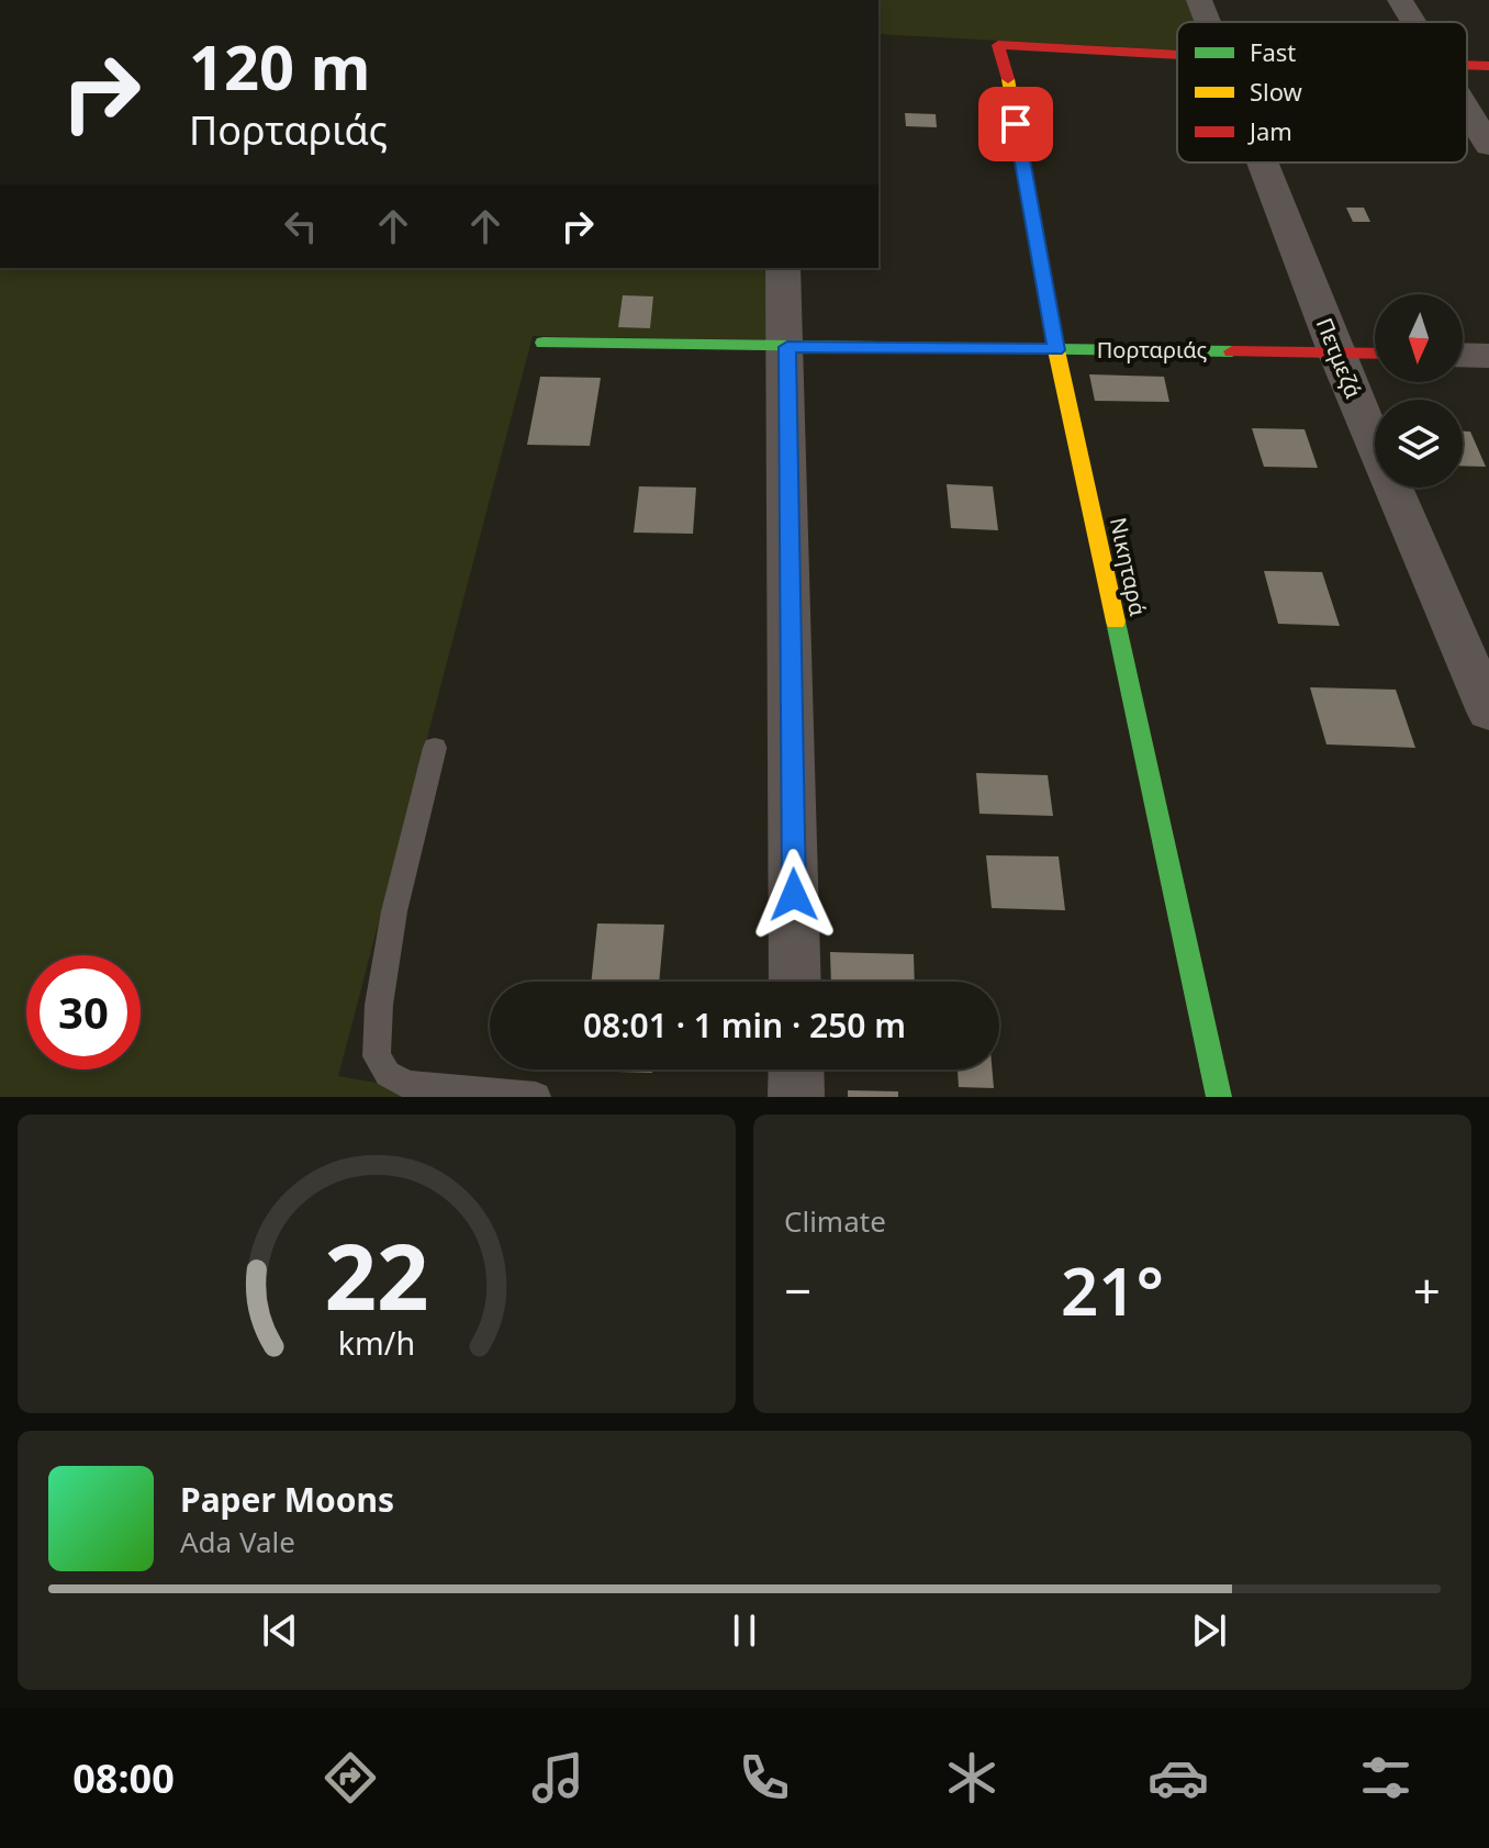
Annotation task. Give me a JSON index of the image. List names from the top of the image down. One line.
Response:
{"streets":{"street":["Πορταριάς","Πετμεζά","Νικηταρά"]},"crossings":[["Πορταριάς","Πετμεζά"],["Πορταριάς","Νικηταρά"]],"legend":["Fast","Slow","Jam"],"north":"bottom","page":{"turn":["120 m","Πορταριάς"],"limit":"30","trip":"08:01 · 1 min · 250 m","tile":"Climate","heat":["−","21°","+"],"song":["Paper Moons","Ada Vale"],"tabs":"08:00","gauge":["22","km/h"]}}
